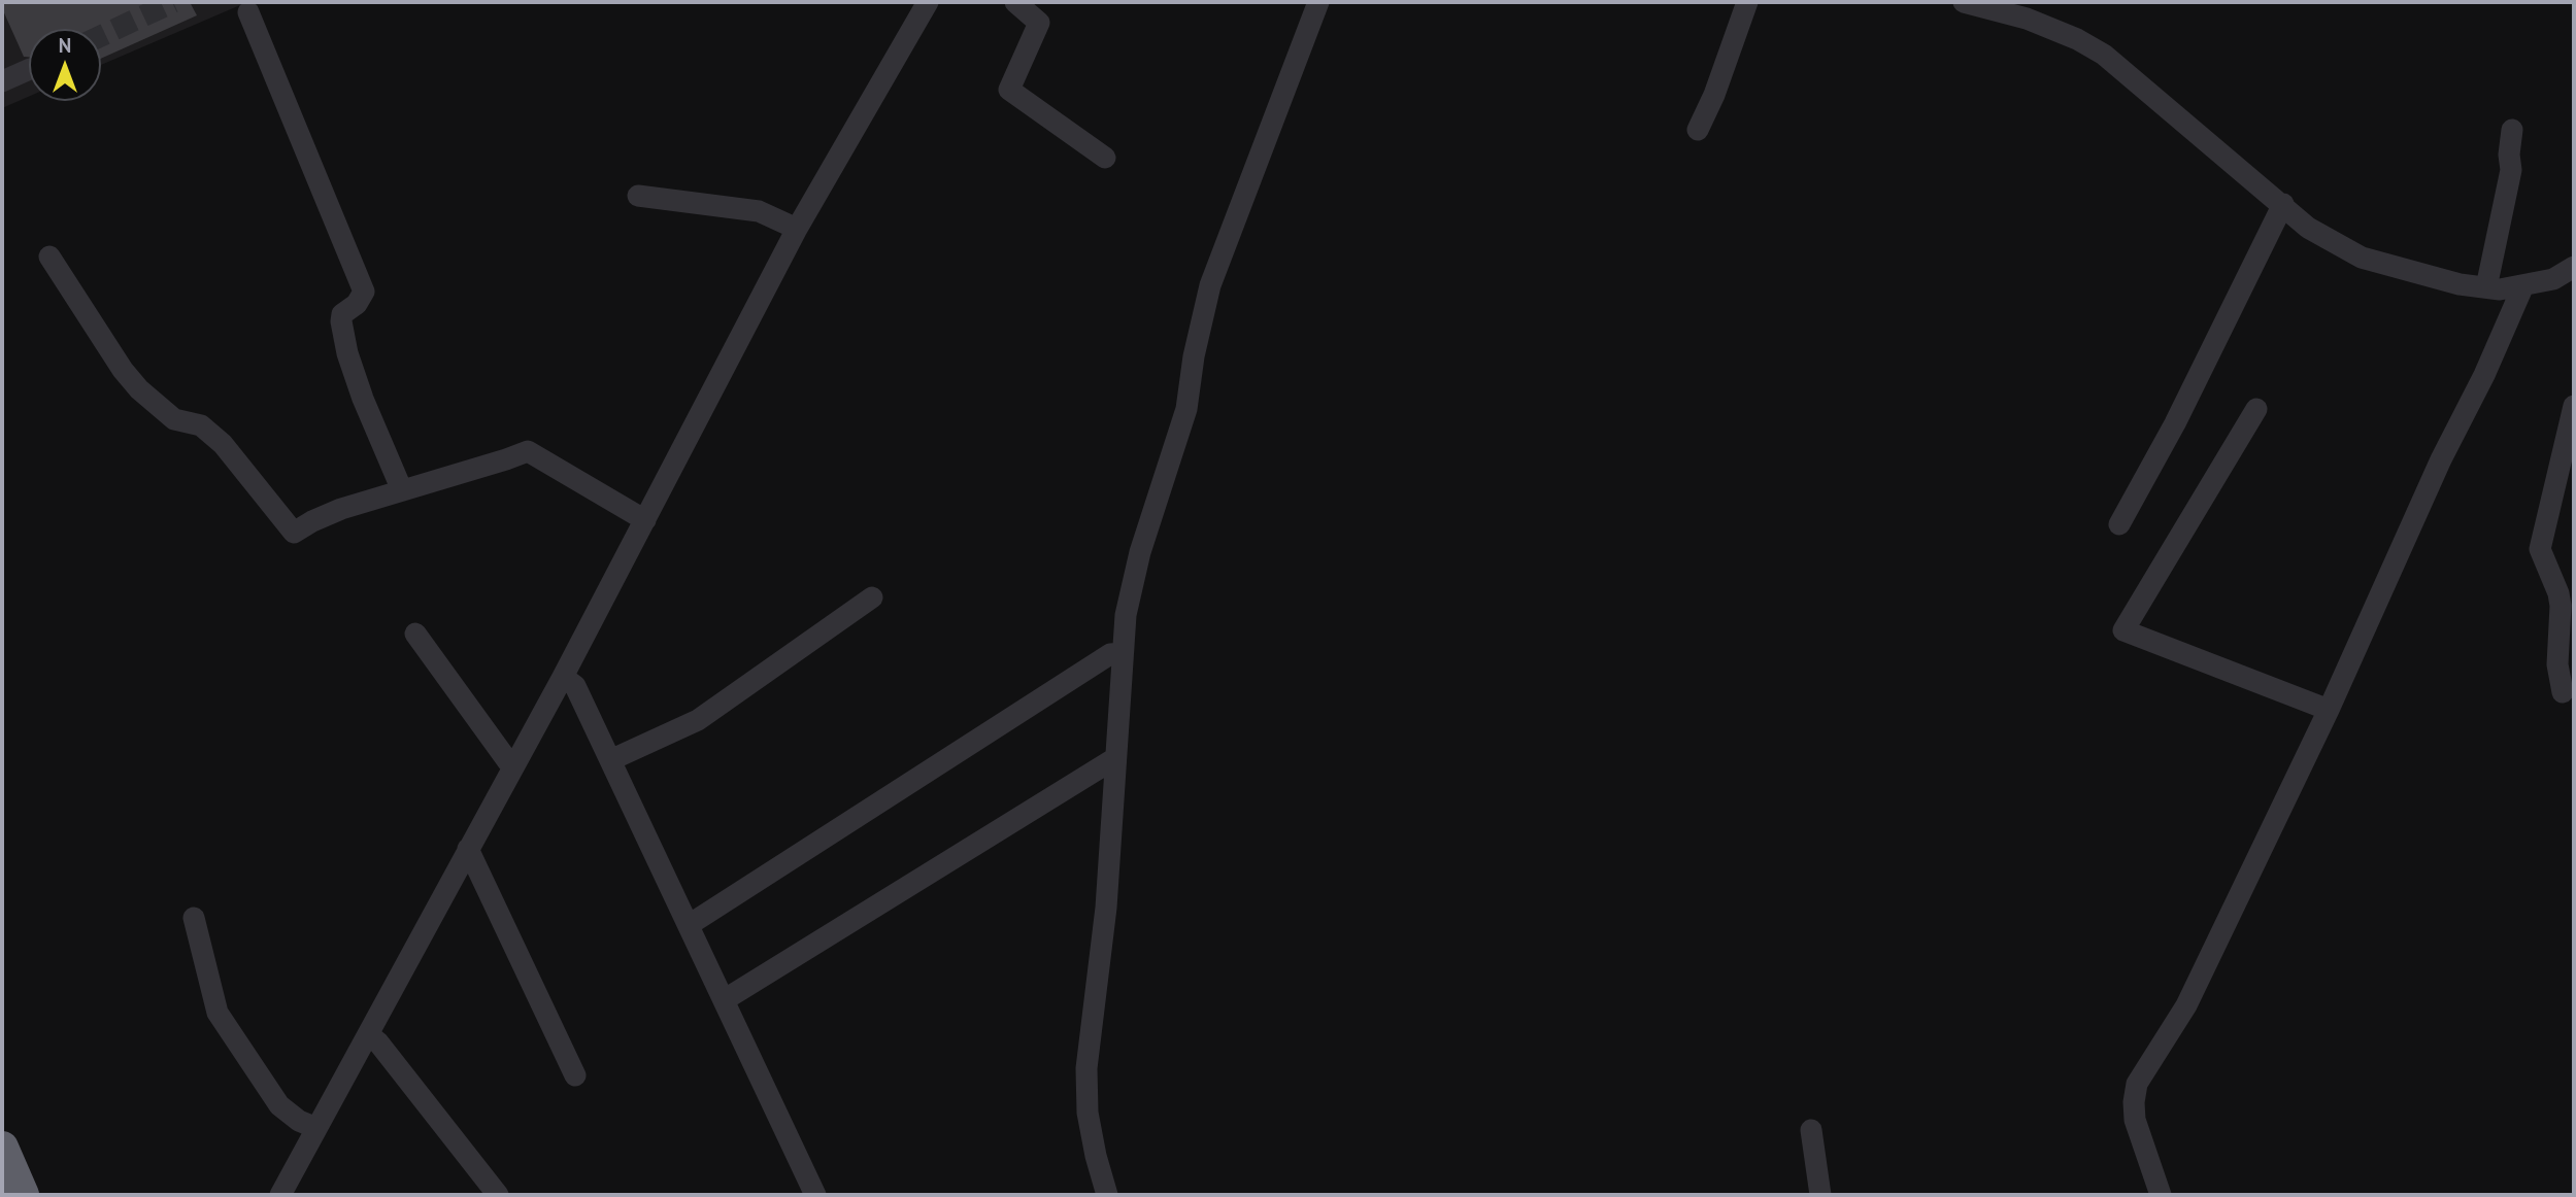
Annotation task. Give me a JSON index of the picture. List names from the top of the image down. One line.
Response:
{"north":"top"}
